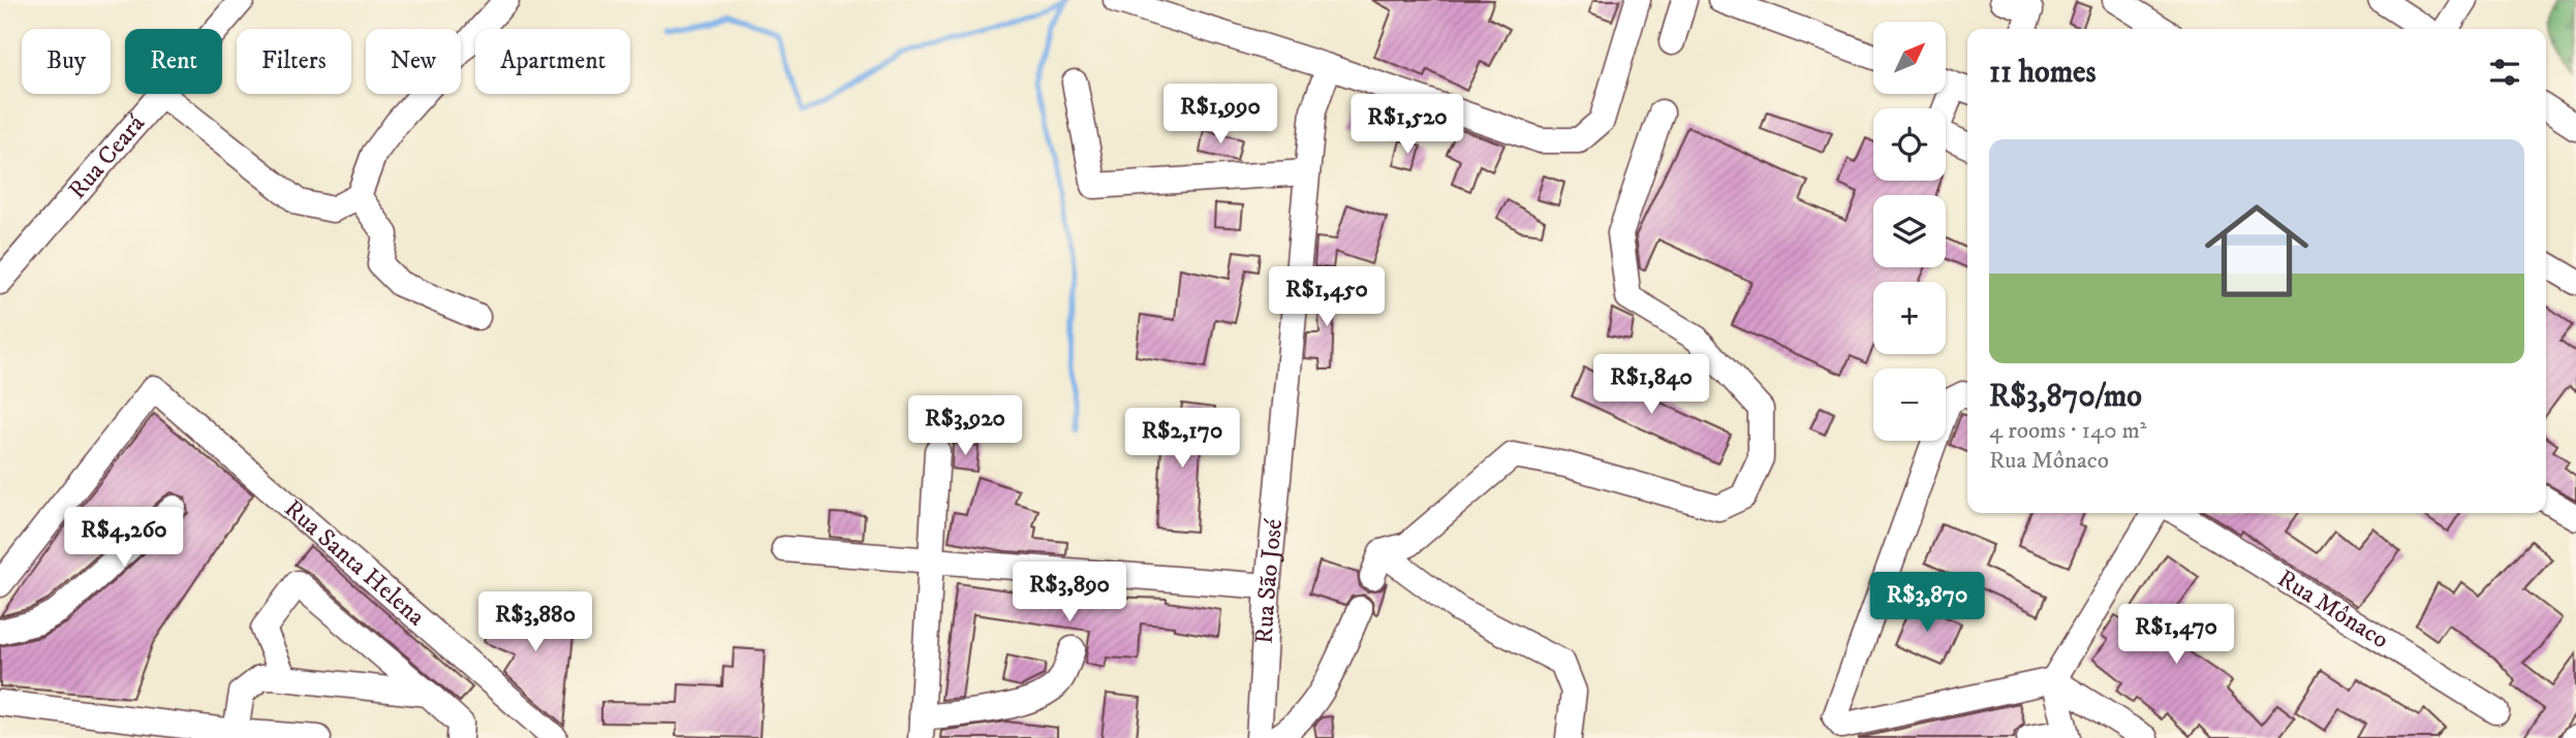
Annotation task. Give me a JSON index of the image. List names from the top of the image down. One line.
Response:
{"streets":{"street":["Rua Ceará","Rua Santa Helena","Rua São José","Rua Mônaco"]},"north":"top right","page":{"map_buttons":["+","−"],"chip":["Buy","Rent","Filters","New","Apartment"],"heading":"11 homes","price":["R$1,990","R$1,520","R$1,450","R$1,840","R$3,920","R$2,170","R$4,260","R$3,890","R$3,870","R$3,880","R$1,470"],"list":[{"name":"R$3,870/mo","note":"4 rooms · 140 m² · Rua Mônaco"}]}}
